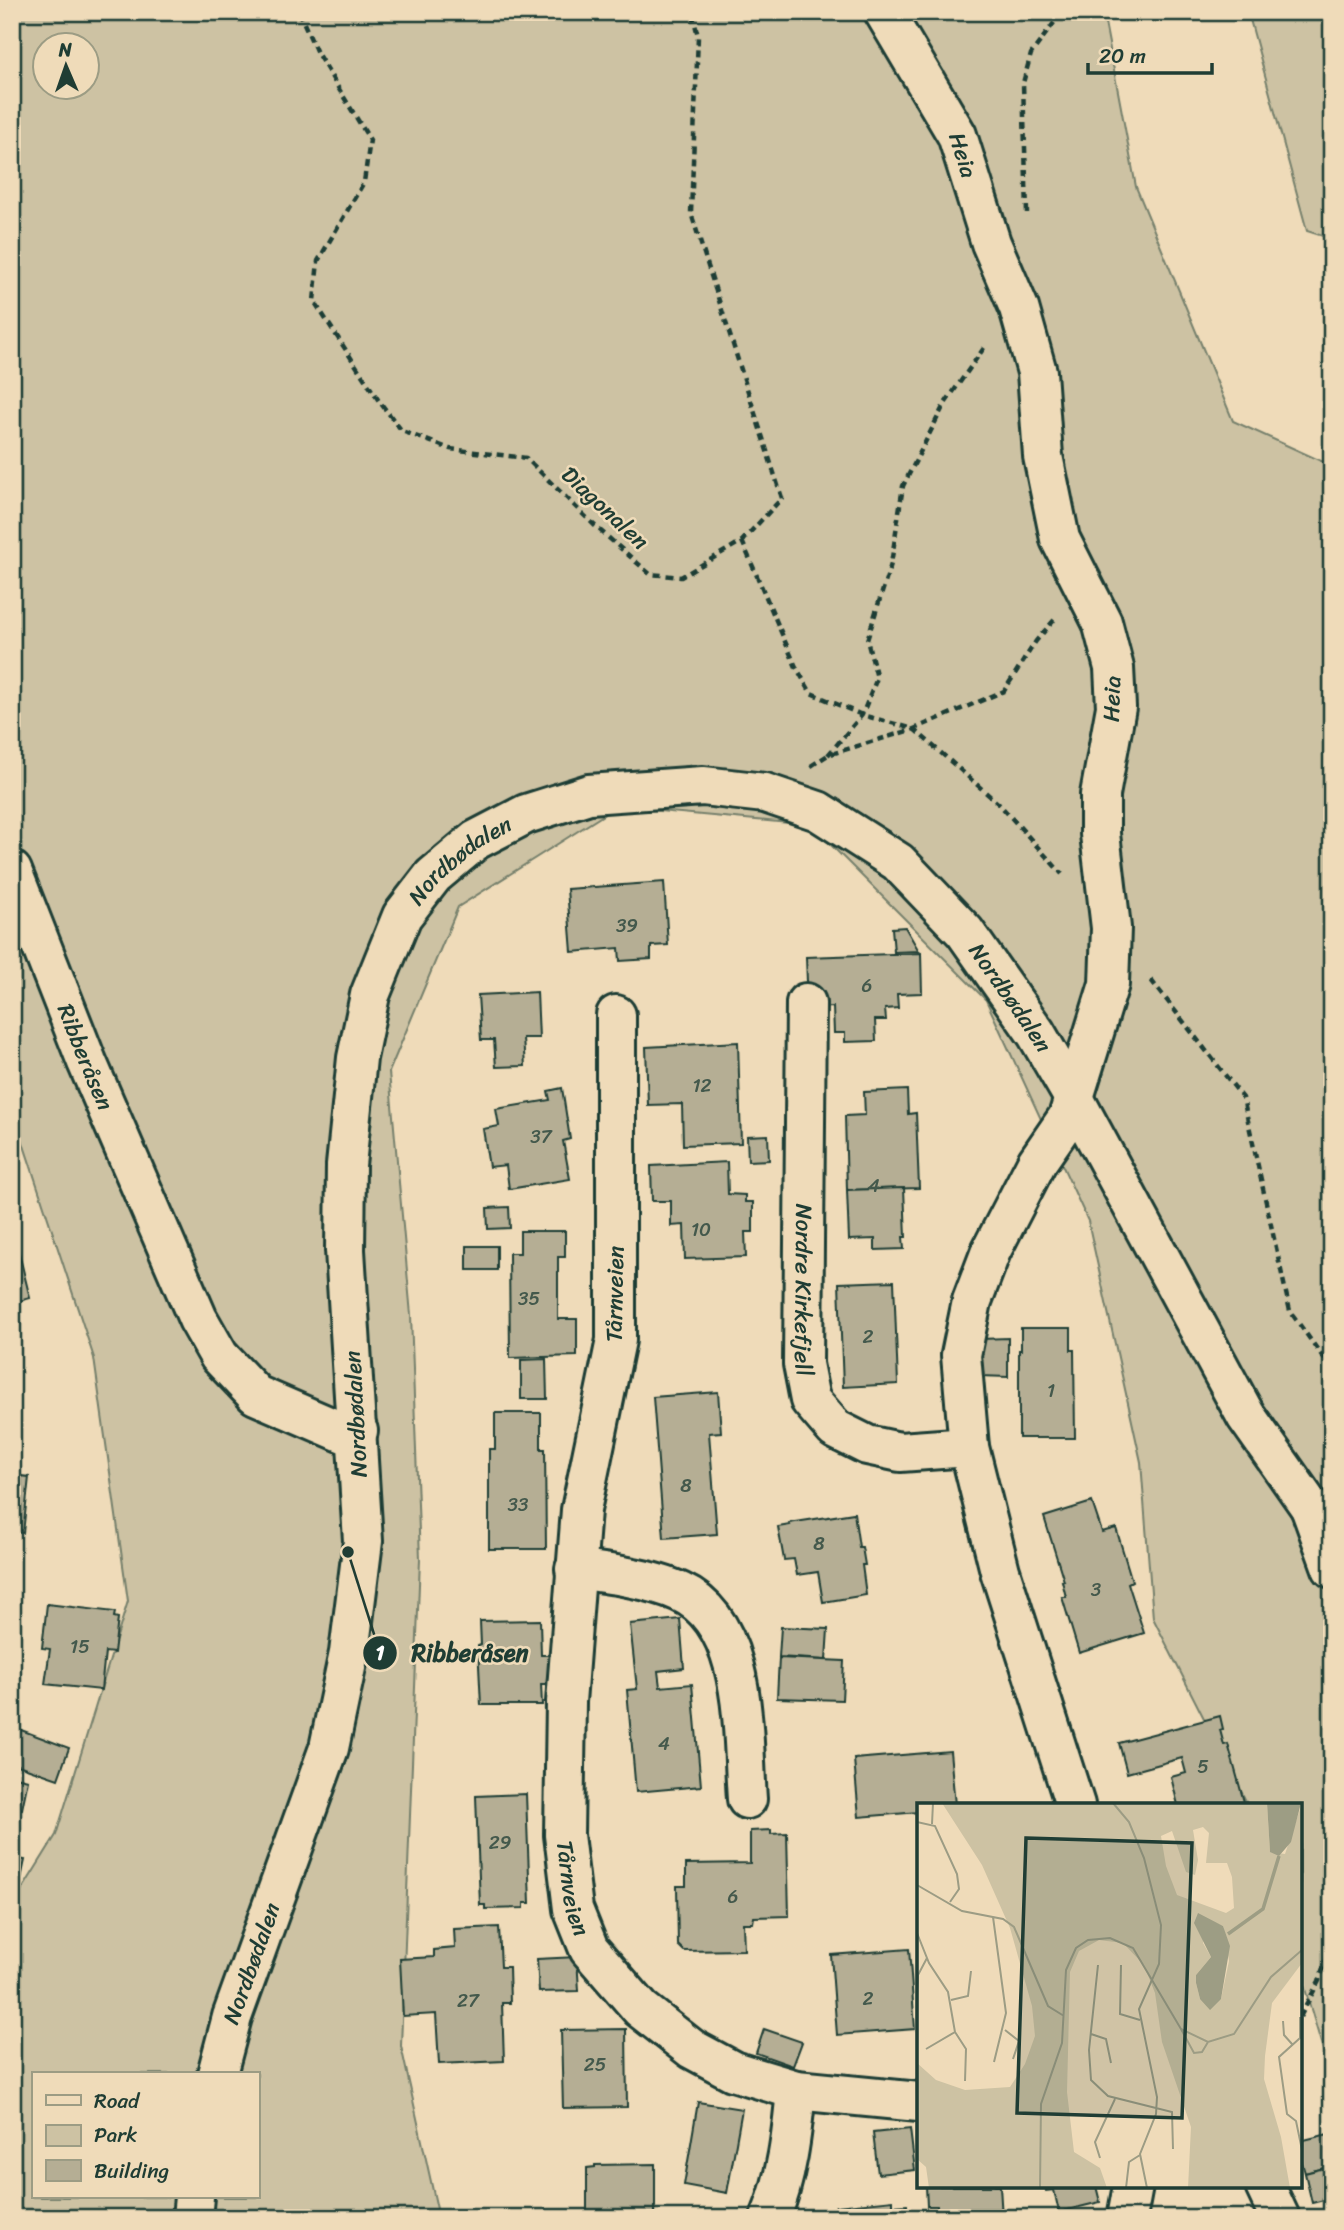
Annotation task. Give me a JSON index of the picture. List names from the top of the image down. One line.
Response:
{"streets":{"street":["Heia","Nordbødalen","Ribberåsen","Nordre Kirkefjell","Tårnveien"],"path":["Diagonalen"]},"crossings":[["Heia","Nordbødalen"],["Nordbødalen","Ribberåsen"]],"places":["Ribberåsen"],"house_numbers":["39","6","12","37","4","10","35","2","1","8","33","8","3","15","4","5","29","6","2","27","25"],"legend":["Road","Park","Building"],"scale_bar":"20 m","north":"top"}
